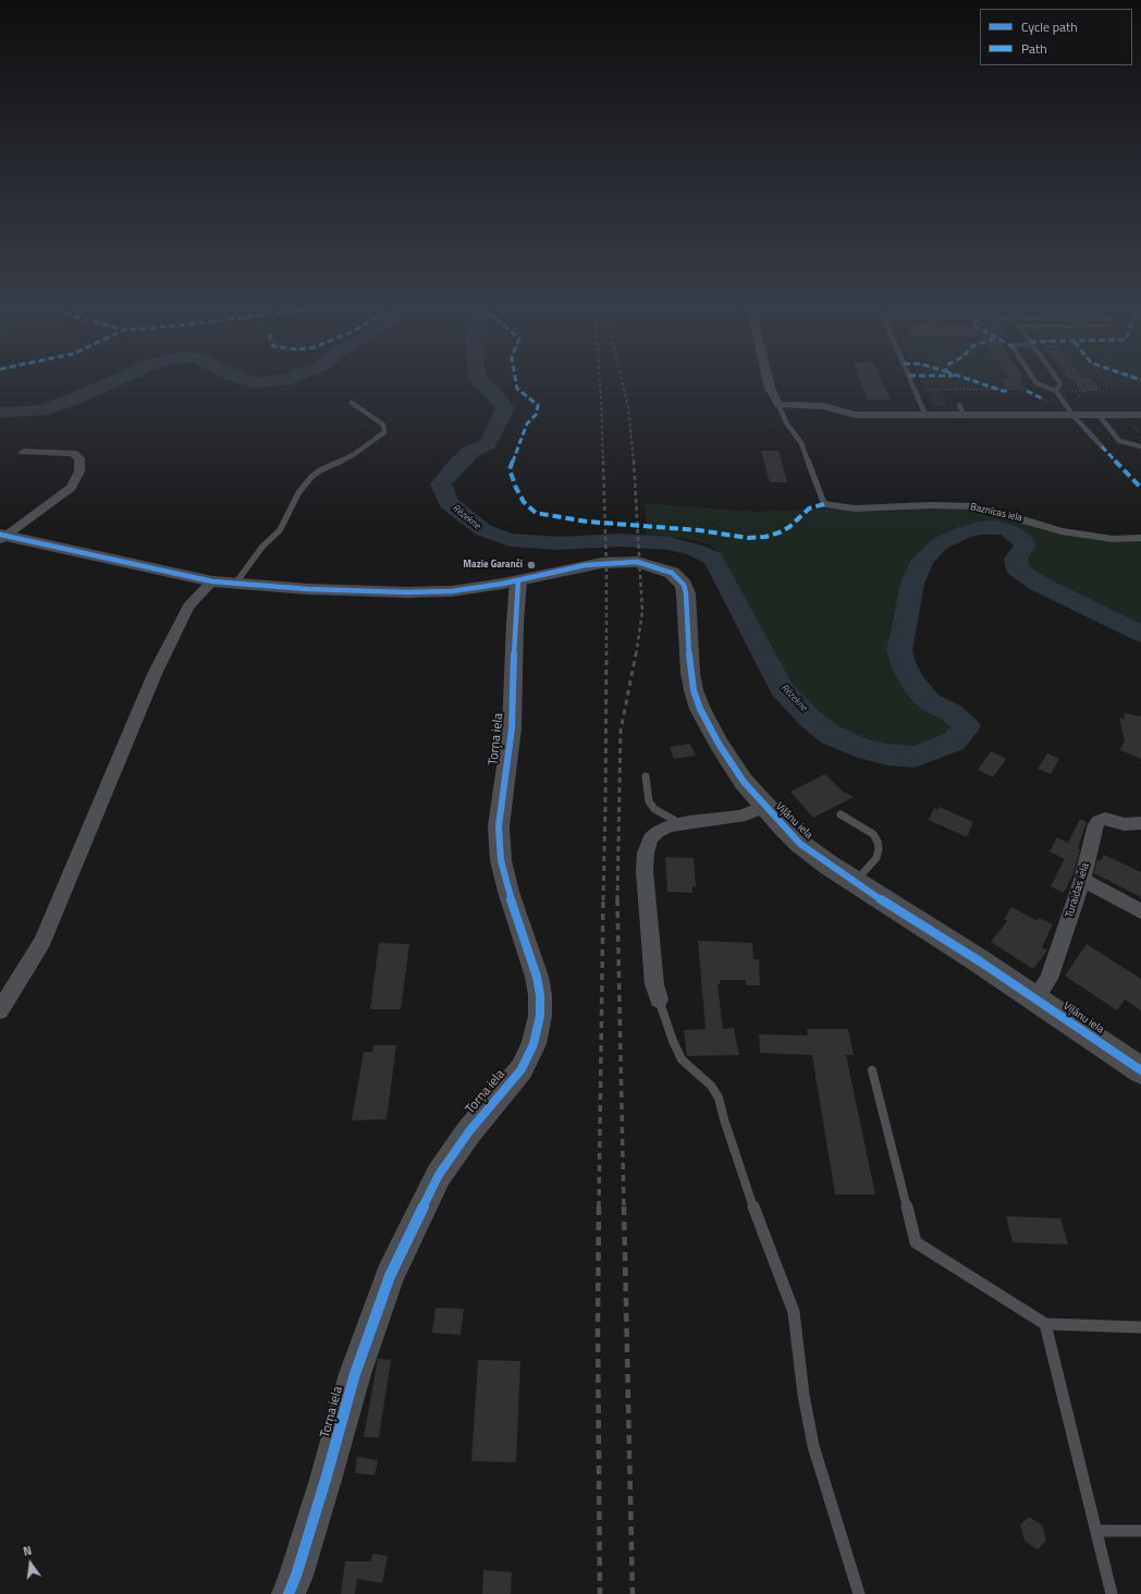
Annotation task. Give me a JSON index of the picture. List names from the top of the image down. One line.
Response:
{"streets":{"main road":["Viļānu iela"],"street":["Baznīcas iela","Torņa iela","Turaidas iela"]},"crossings":[["Torņa iela","Viļānu iela"],["Viļānu iela","Turaidas iela"]],"water":["Rēzekne"],"places":["Mazie Garanči"],"legend":["Cycle path","Path"],"north":"top"}
